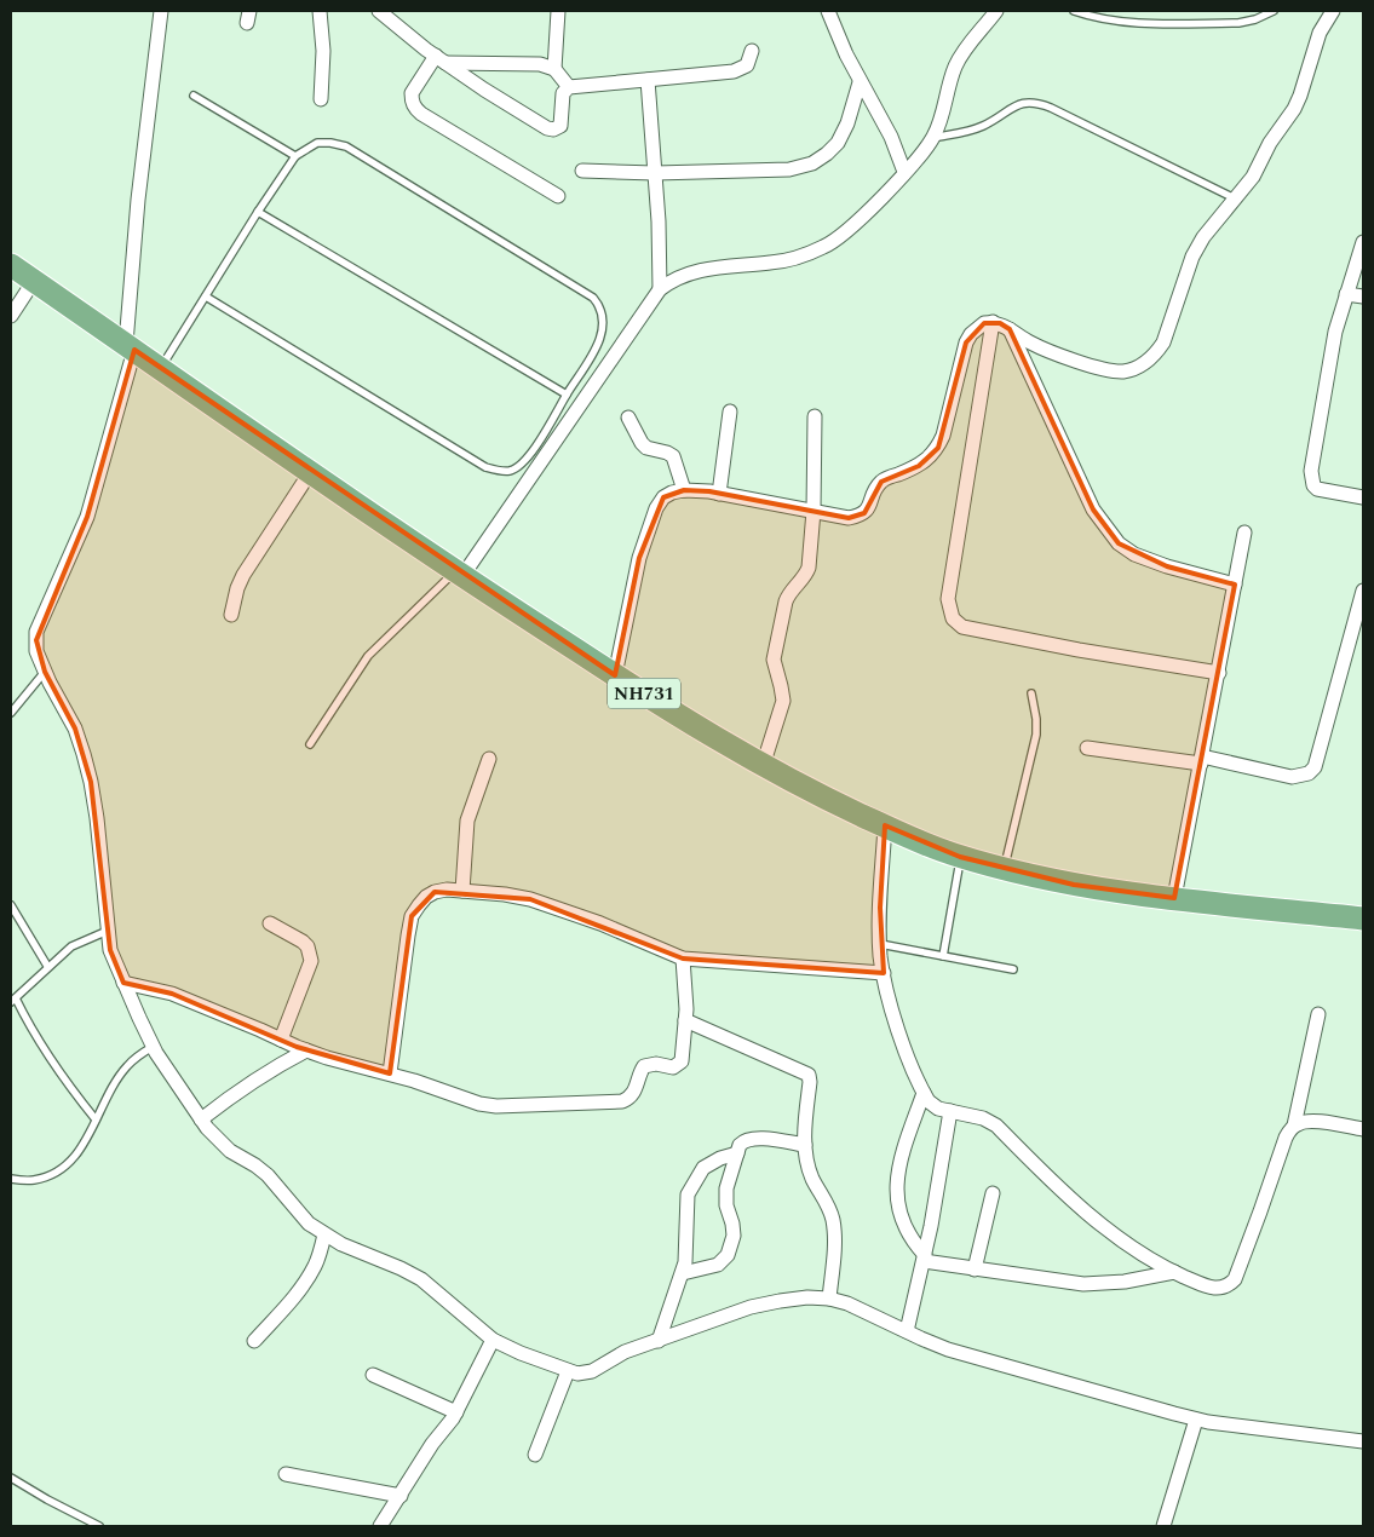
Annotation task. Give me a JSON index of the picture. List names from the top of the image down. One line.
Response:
{"streets":{"highway":["NH731"]}}
